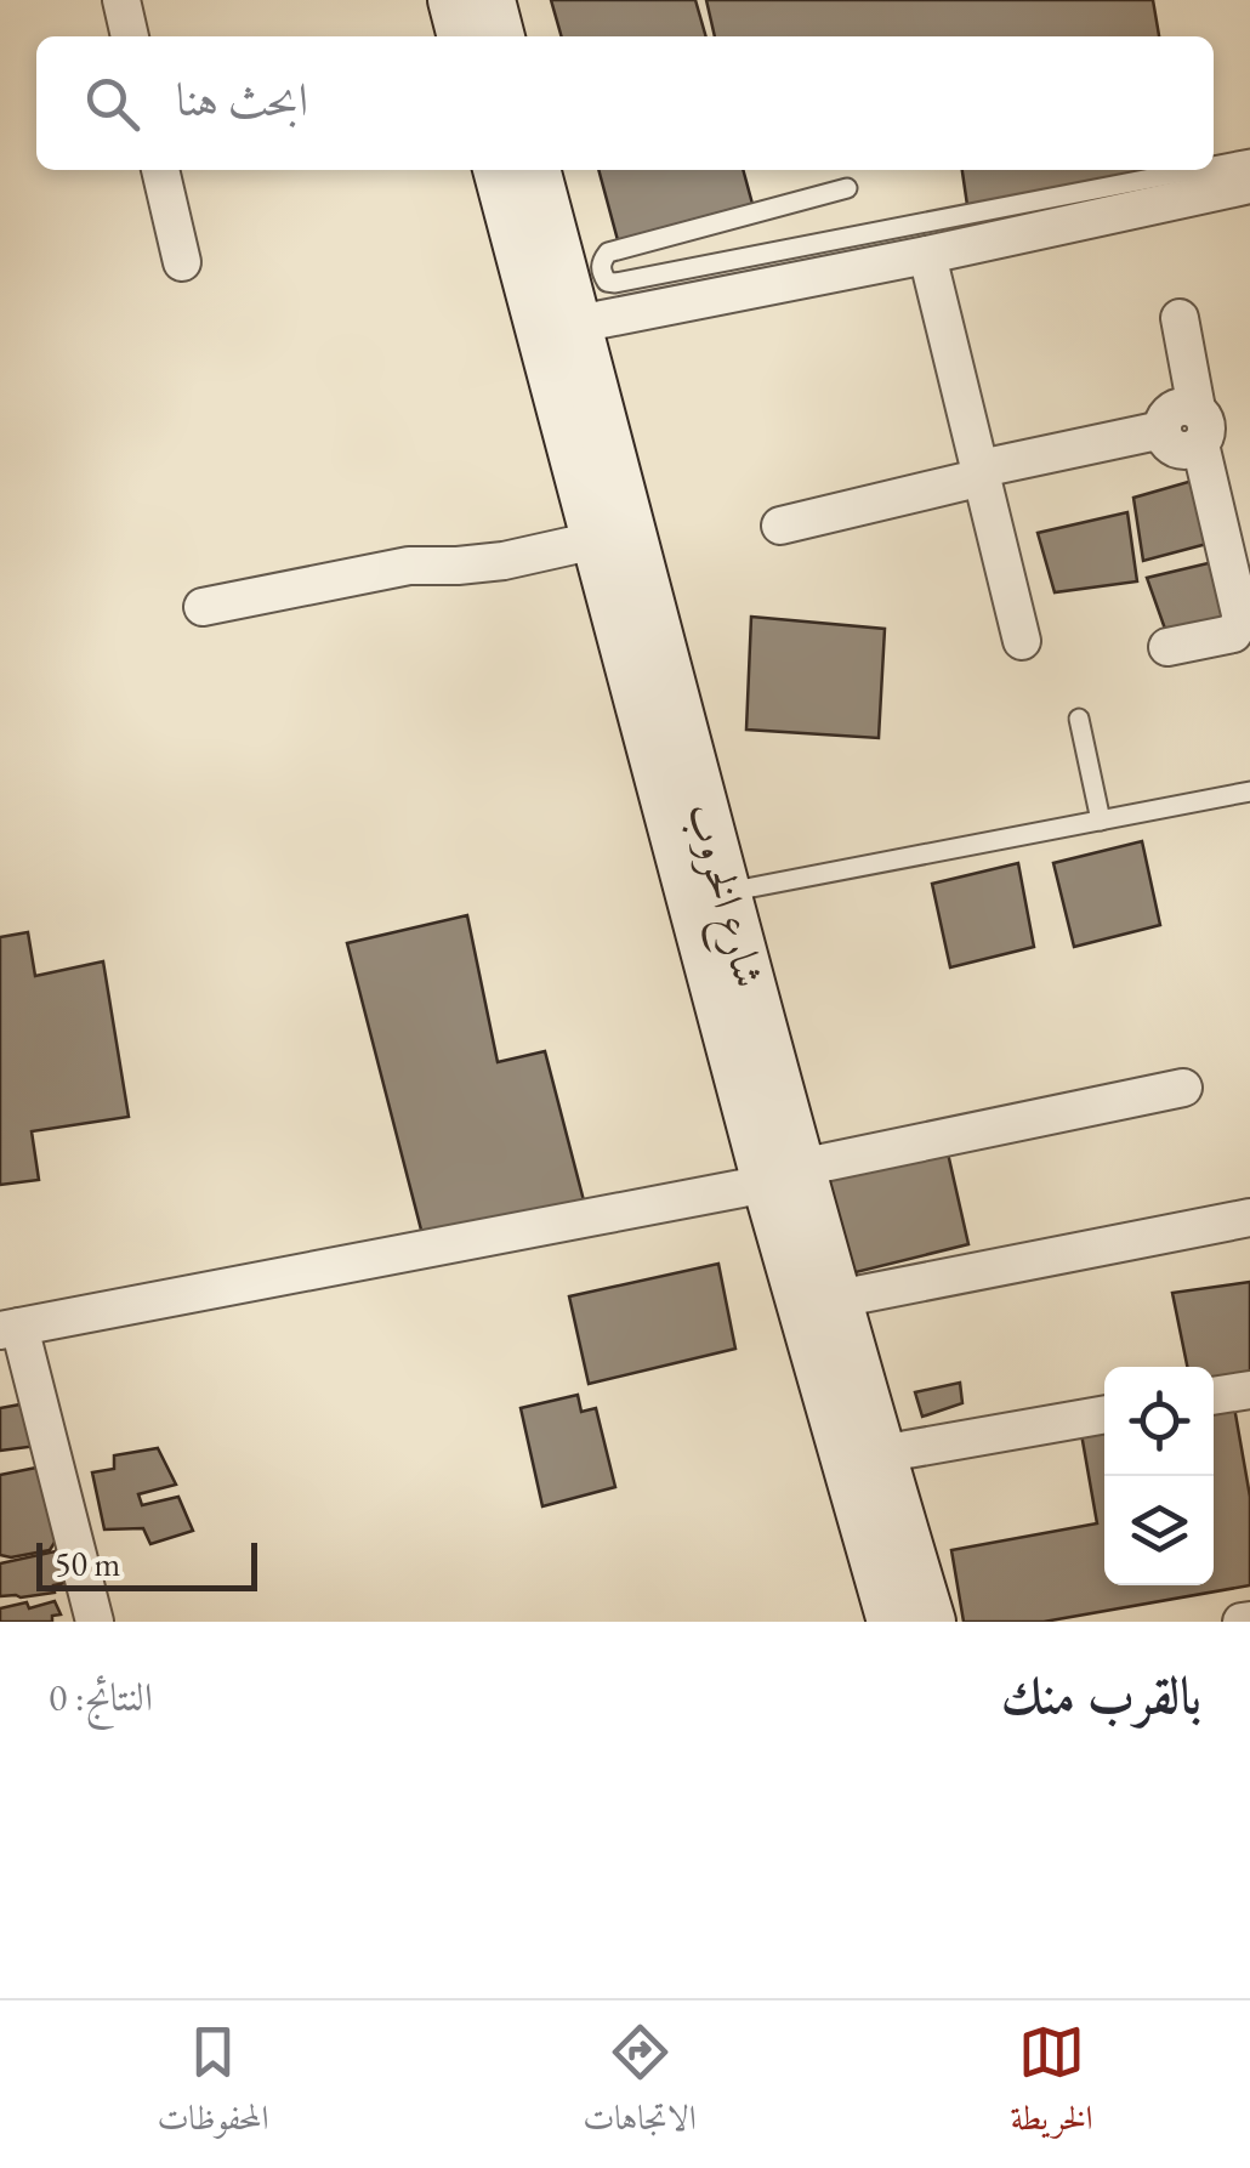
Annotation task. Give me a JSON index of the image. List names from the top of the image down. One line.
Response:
{"streets":{"main road":["شارع الخروب"]},"scale_bar":"50 m","page":{"search":"ابحث هنا","scale":"50 m","heading":["بالقرب منك","النتائج: 0"],"nav":["الخريطة","الاتجاهات","المحفوظات"]}}
